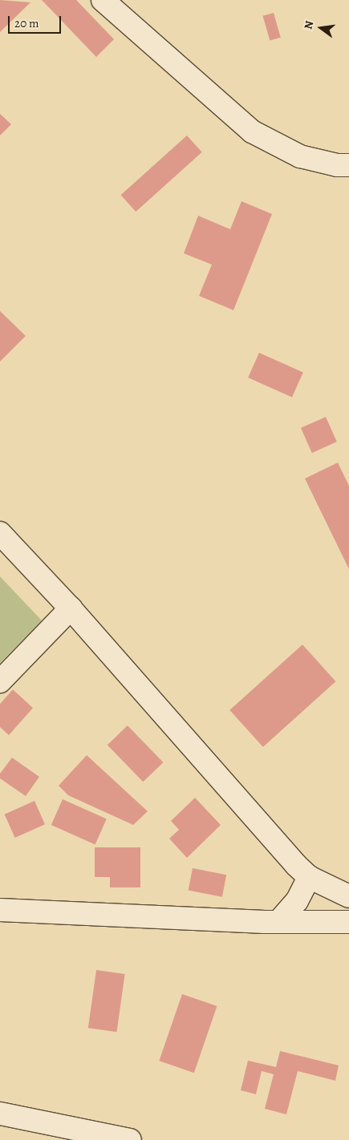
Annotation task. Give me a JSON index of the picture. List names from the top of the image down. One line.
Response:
{"scale_bar":"20 m","north":"left"}
